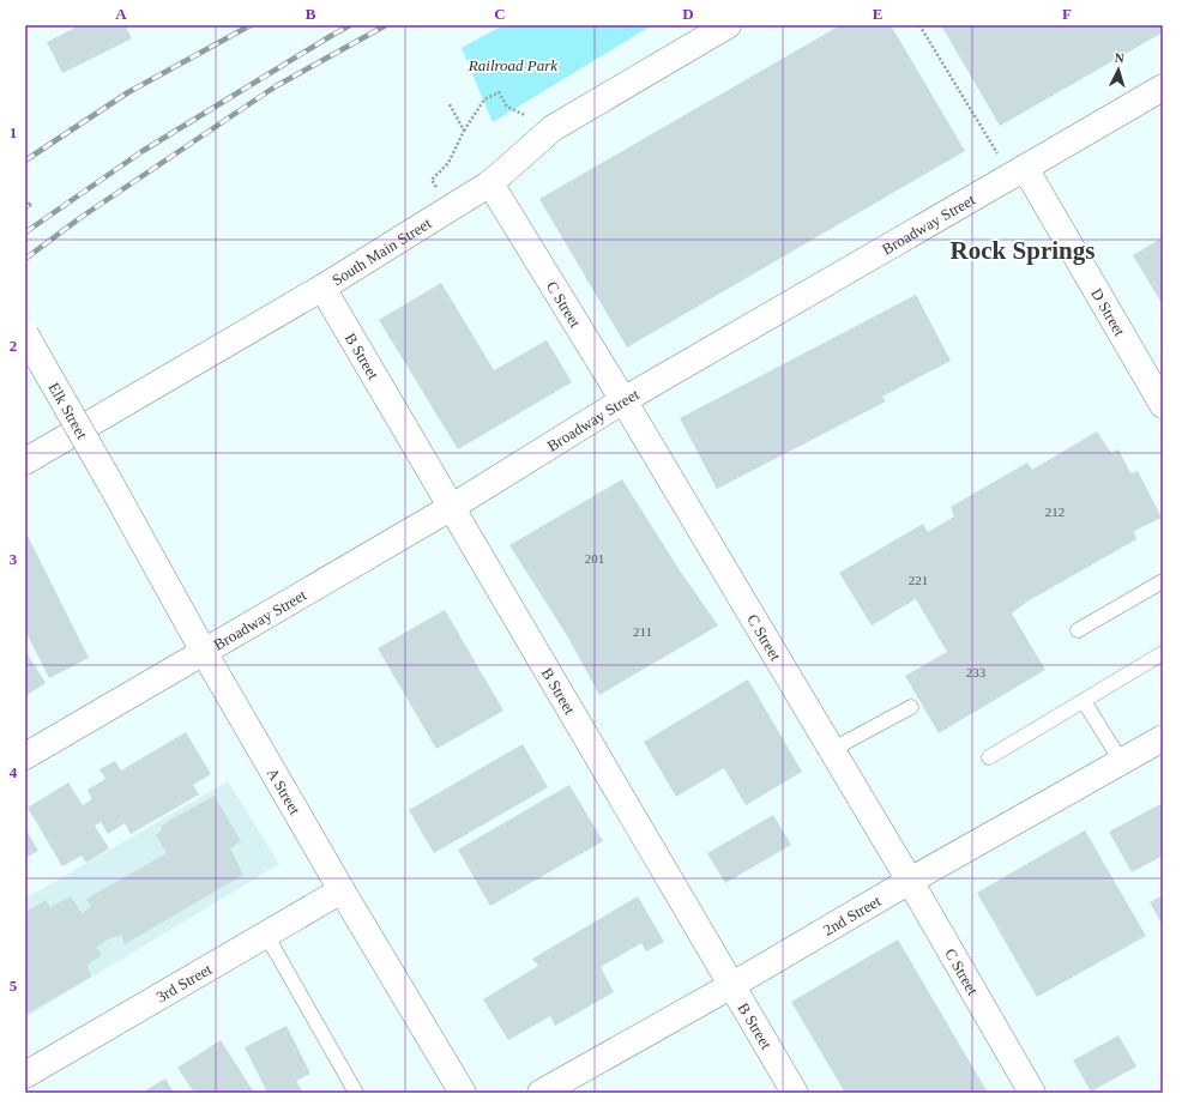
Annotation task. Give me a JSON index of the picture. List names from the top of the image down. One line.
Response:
{"streets":{"street":["Broadway Street","South Main Street","C Street","D Street","B Street","Elk Street","A Street","2nd Street","3rd Street"]},"crossings":[["Broadway Street","C Street"],["Broadway Street","D Street"],["Broadway Street","B Street"],["Broadway Street","A Street"],["South Main Street","C Street"],["South Main Street","B Street"],["C Street","2nd Street"],["B Street","2nd Street"],["Elk Street","A Street"],["A Street","3rd Street"]],"districts":["Rock Springs"],"parks":["Railroad Park"],"house_numbers":["212","201","221","211","233"],"north":"top","grid":{"columns":["A","B","C","D","E","F"],"rows":["1","2","3","4","5"]}}
